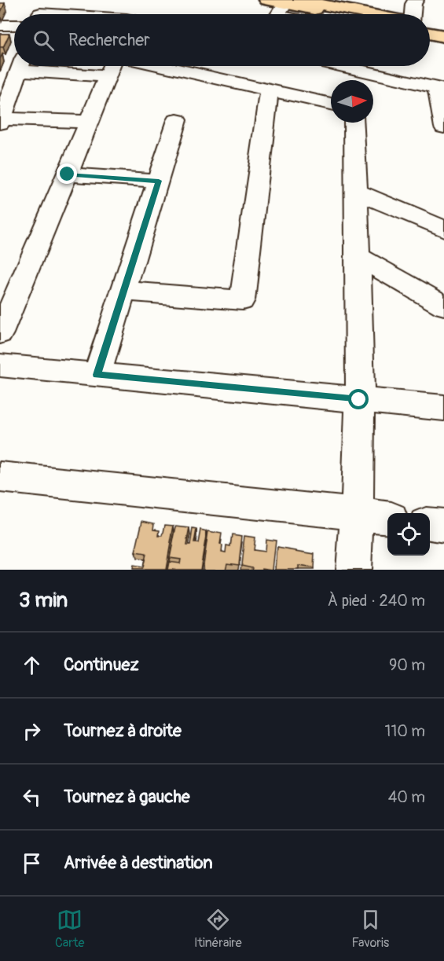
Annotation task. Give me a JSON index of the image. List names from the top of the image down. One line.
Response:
{"north":"right","page":{"search":"Rechercher","heading":["3 min","À pied · 240 m"],"list":[["Continuez","90 m"],["Tournez à droite","110 m"],["Tournez à gauche","40 m"],"Arrivée à destination"],"nav":["Carte","Itinéraire","Favoris"]}}
